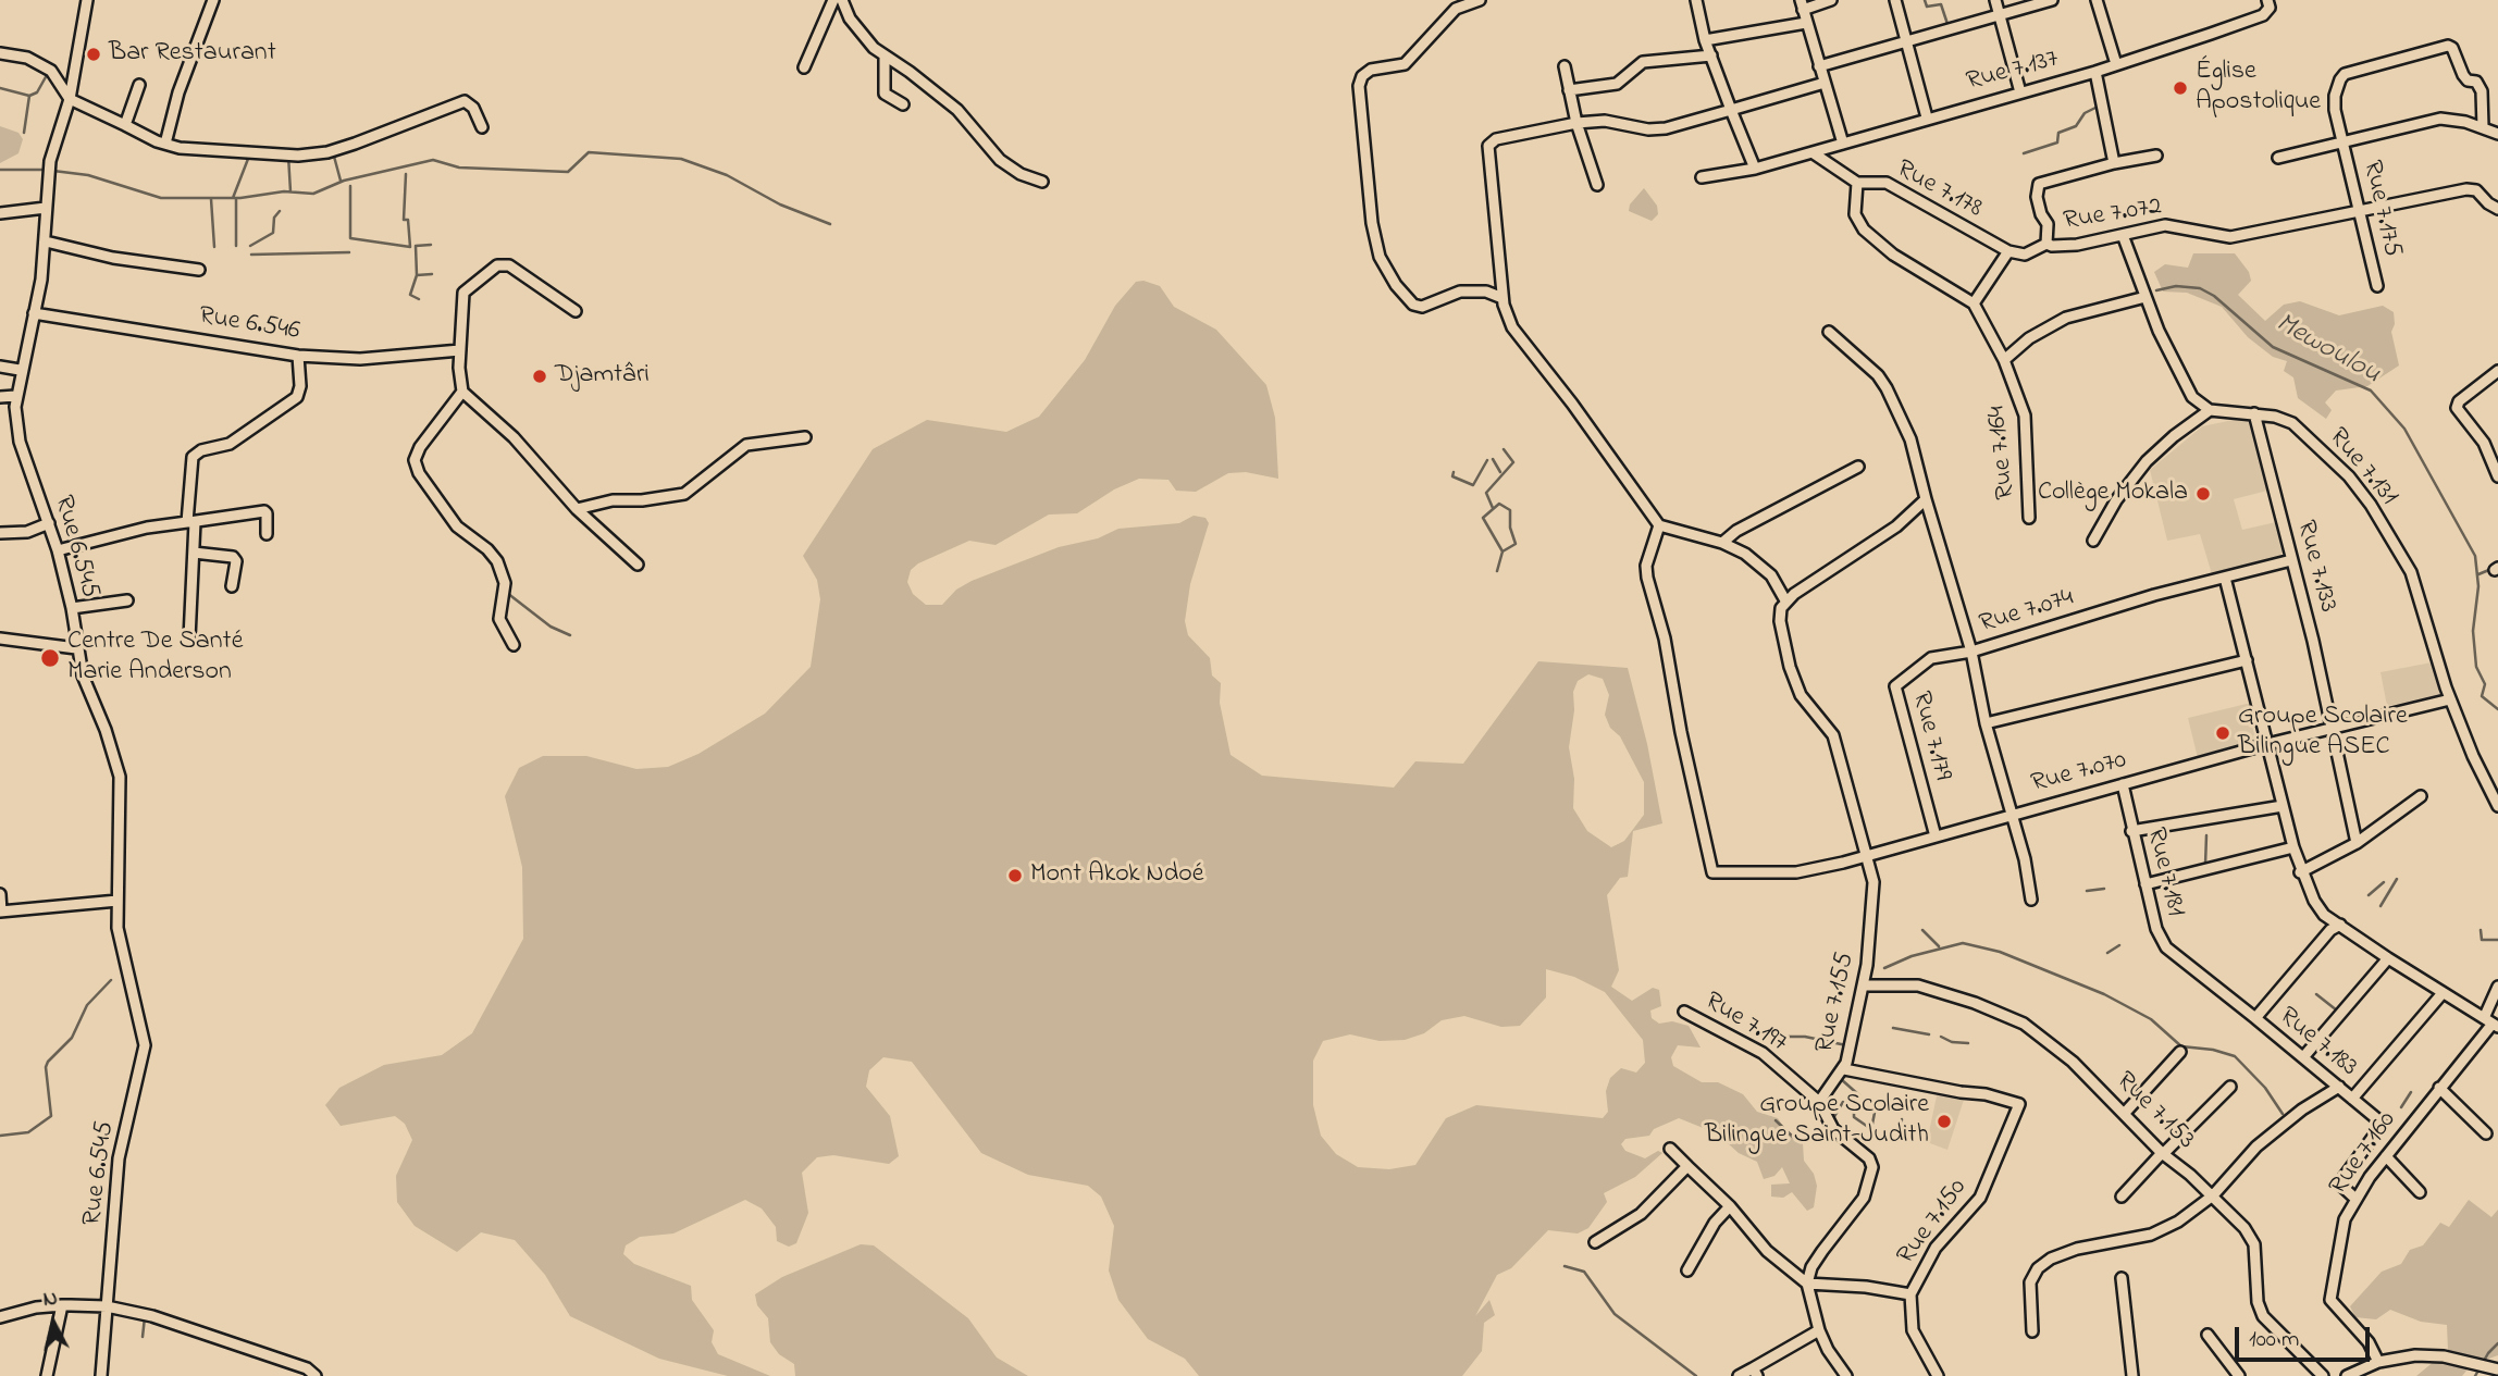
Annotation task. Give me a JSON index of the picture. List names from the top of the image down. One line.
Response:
{"streets":{"street":["Rue 7.137","Rue 7.178","Rue 7.175","Rue 7.072","Rue 6.546","Rue 7.164","Rue 7.131","Rue 6.545","Rue 7.133","Rue 7.074","Rue 7.179","Rue 7.070","Rue 7.181","Rue 7.155","Rue 7.197","Rue 7.183","Rue 7.153","Rue 7.160","Rue 7.150"]},"crossings":[["Rue 7.137","Rue 7.178"],["Rue 7.137","Rue 7.072"],["Rue 7.175","Rue 7.072"],["Rue 6.546","Rue 6.545"],["Rue 7.131","Rue 7.133"],["Rue 7.131","Rue 7.070"],["Rue 7.133","Rue 7.074"],["Rue 7.133","Rue 7.070"],["Rue 7.074","Rue 7.179"],["Rue 7.074","Rue 7.070"],["Rue 7.179","Rue 7.070"],["Rue 7.070","Rue 7.181"],["Rue 7.070","Rue 7.155"],["Rue 7.181","Rue 7.183"],["Rue 7.155","Rue 7.197"],["Rue 7.155","Rue 7.153"],["Rue 7.155","Rue 7.150"],["Rue 7.183","Rue 7.160"]],"water":["Mewoulou"],"places":["Bar Restaurant","Église Apostolique","Djamtâri","Collège Mokala","Centre De Santé Marie Anderson","Groupe Scolaire Bilingue ASEC","Mont Akok Ndoé","Groupe Scolaire Bilingue Saint-Judith"],"scale_bar":"100 m","north":"top"}
